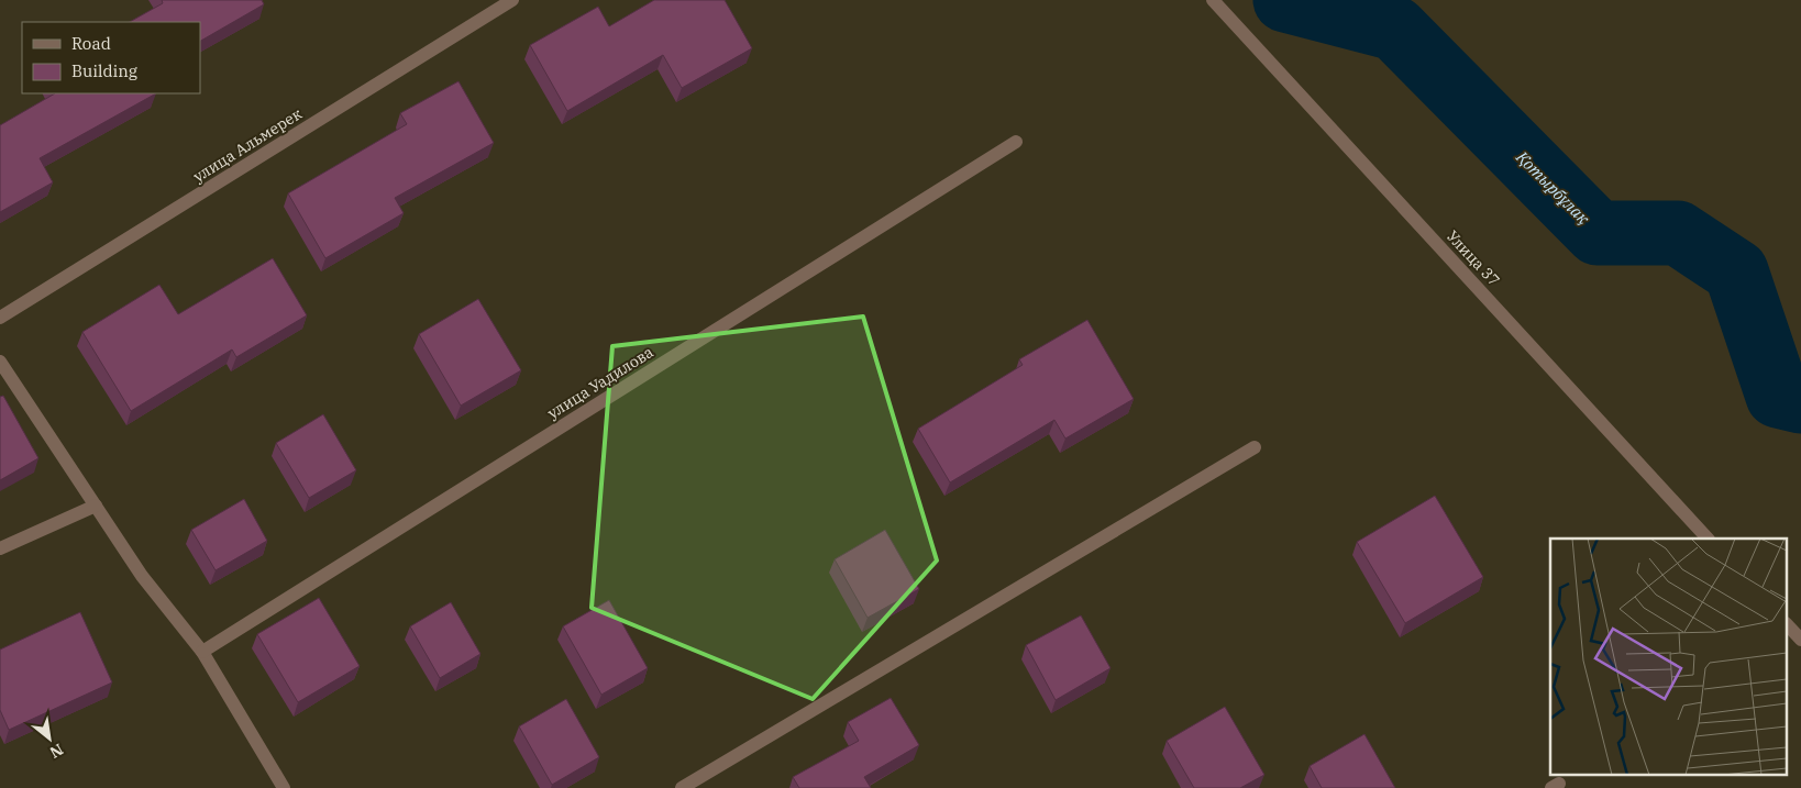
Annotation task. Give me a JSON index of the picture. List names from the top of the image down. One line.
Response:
{"streets":{"street":["улица Альмерек","Улица 37","улица Уадилова"]},"water":["Қотырбұлақ"],"legend":["Road","Building"],"north":"bottom right"}
